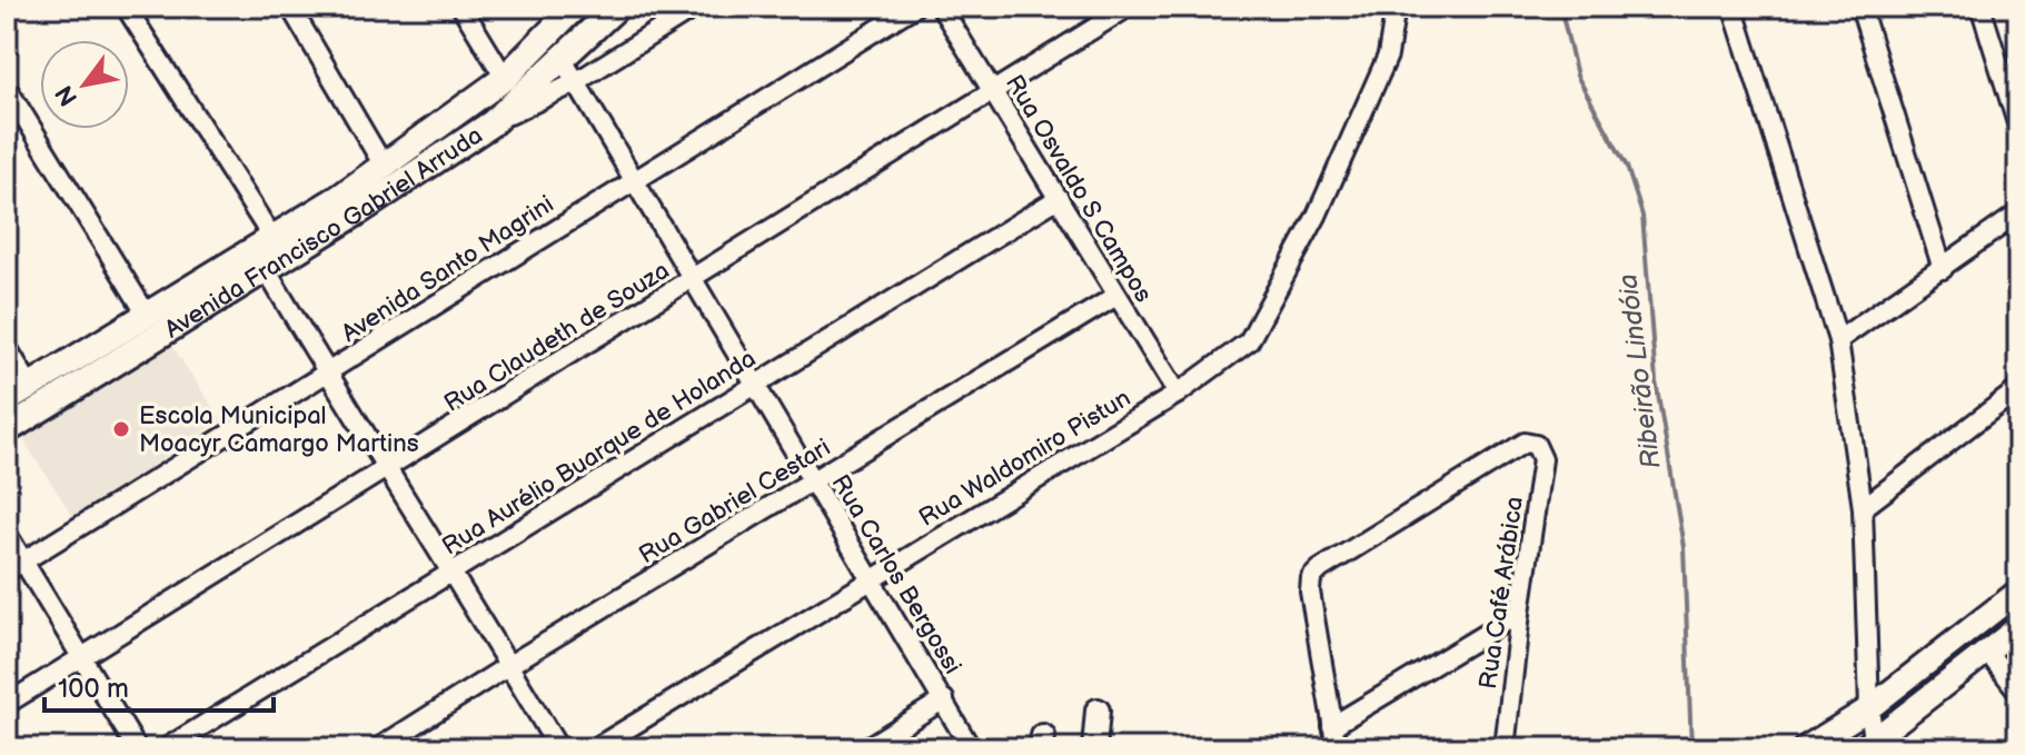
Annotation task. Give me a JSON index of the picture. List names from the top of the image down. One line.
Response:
{"streets":{"main road":["Avenida Francisco Gabriel Arruda"],"street":["Rua Osvaldo S Campos","Avenida Santo Magrini","Rua Claudeth de Souza","Rua Aurélio Buarque de Holanda","Rua Waldomiro Pistun","Rua Gabriel Cestari","Rua Carlos Bergossi","Rua Café Arábica"]},"crossings":[["Rua Osvaldo S Campos","Rua Claudeth de Souza"],["Rua Osvaldo S Campos","Rua Aurélio Buarque de Holanda"],["Rua Osvaldo S Campos","Rua Waldomiro Pistun"],["Rua Osvaldo S Campos","Rua Gabriel Cestari"],["Avenida Francisco Gabriel Arruda","Rua Carlos Bergossi"],["Avenida Santo Magrini","Rua Carlos Bergossi"],["Rua Claudeth de Souza","Rua Carlos Bergossi"],["Rua Aurélio Buarque de Holanda","Rua Carlos Bergossi"],["Rua Waldomiro Pistun","Rua Carlos Bergossi"],["Rua Gabriel Cestari","Rua Carlos Bergossi"]],"water":["Ribeirão Lindóia"],"places":["Escola Municipal Moacyr Camargo Martins"],"scale_bar":"100 m","north":"bottom left"}
